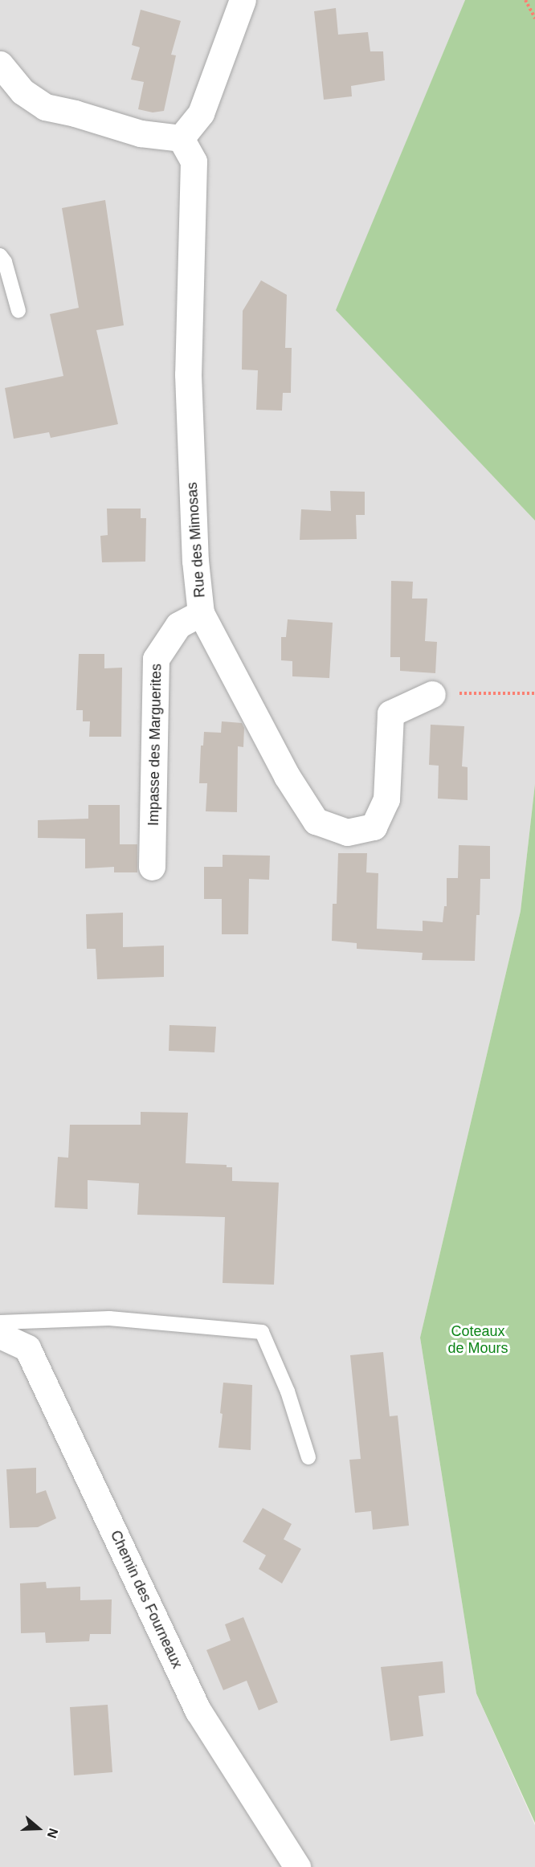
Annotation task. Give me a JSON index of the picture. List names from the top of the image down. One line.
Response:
{"streets":{"street":["Rue des Mimosas","Impasse des Marguerites","Chemin des Fourneaux"]},"crossings":[["Rue des Mimosas","Impasse des Marguerites"]],"parks":["Coteaux de Mours"],"north":"right"}
